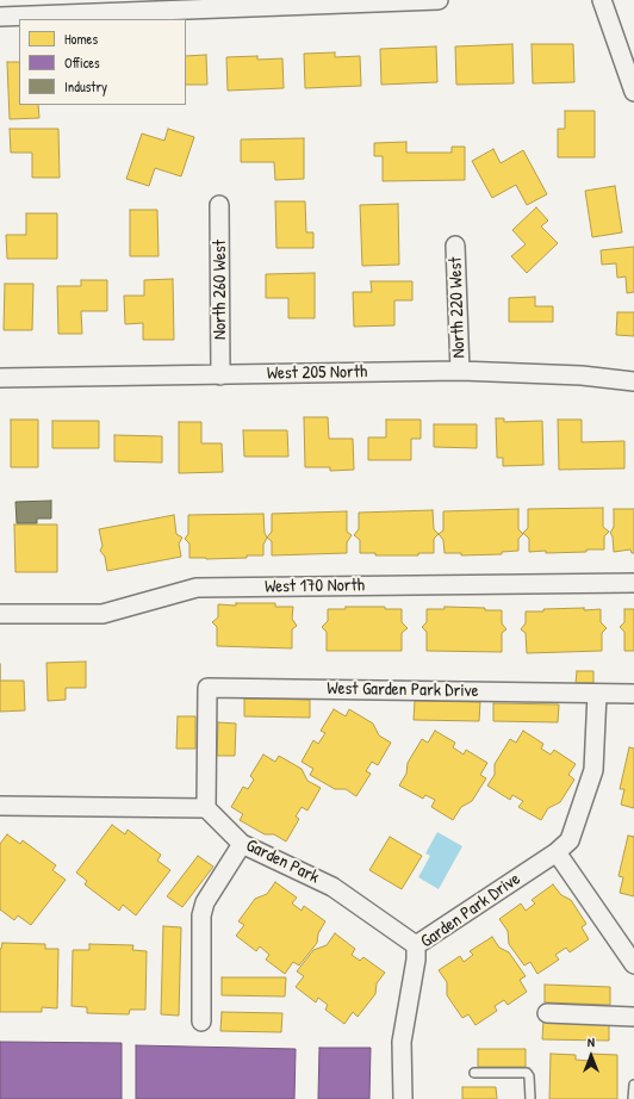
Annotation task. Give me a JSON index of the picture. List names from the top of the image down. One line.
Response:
{"streets":{"street":["North 260 West","North 220 West","West 205 North","West 170 North","West Garden Park Drive","Garden Park","Garden Park Drive"]},"crossings":[["North 260 West","West 205 North"],["North 220 West","West 205 North"],["West Garden Park Drive","Garden Park"],["West Garden Park Drive","Garden Park Drive"],["Garden Park","Garden Park Drive"]],"legend":["Homes","Offices","Industry"],"north":"top"}
